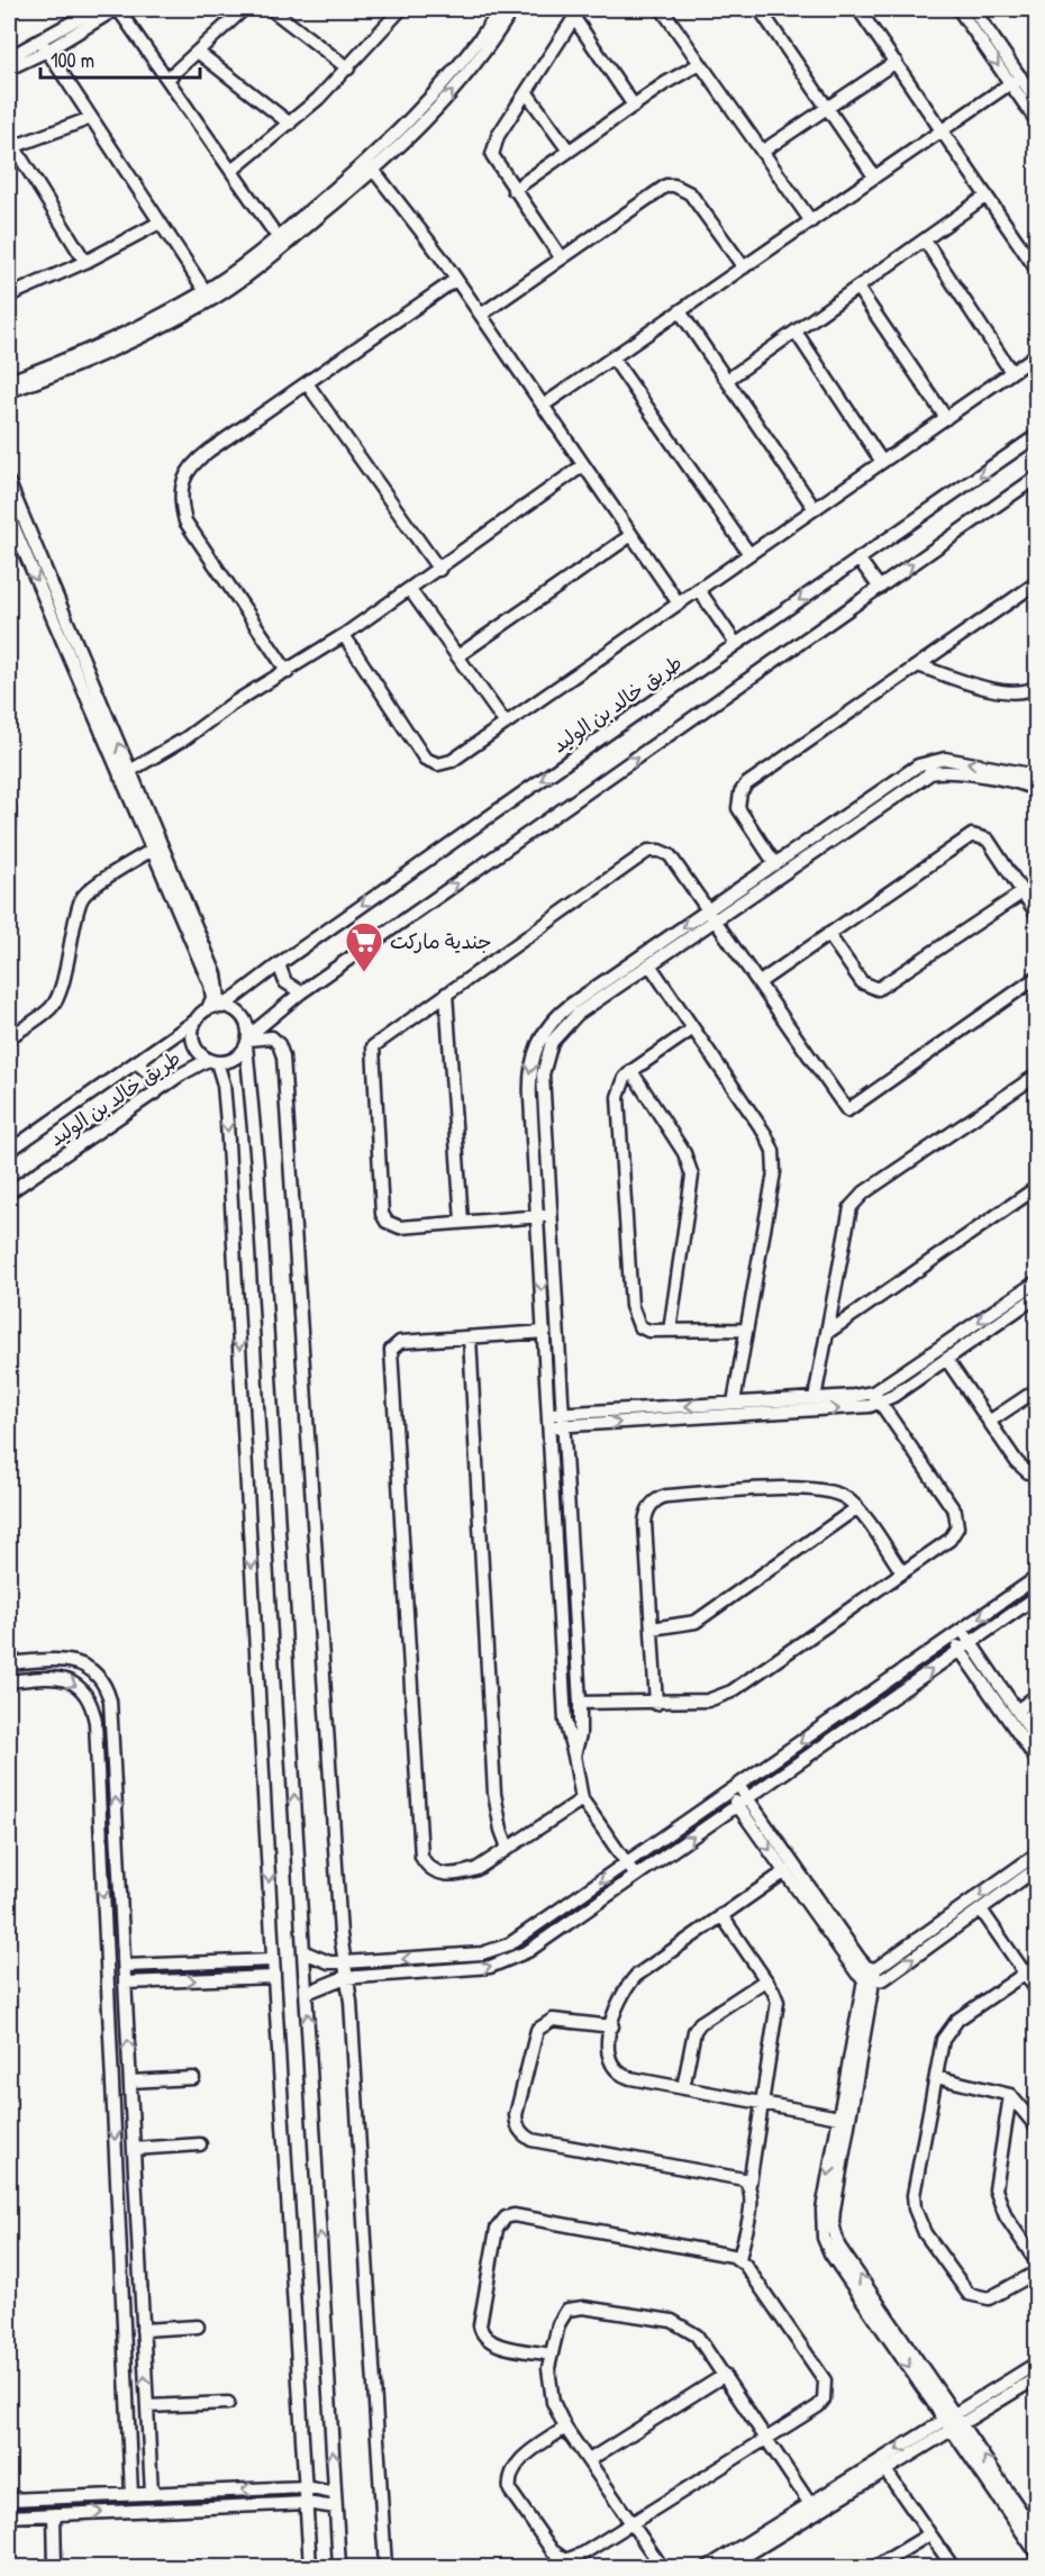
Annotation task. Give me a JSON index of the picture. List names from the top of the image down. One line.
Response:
{"streets":{"street":["طريق خالد بن الوليد"]},"places":{"supermarket":["جندية ماركت"]},"scale_bar":"100 m"}
